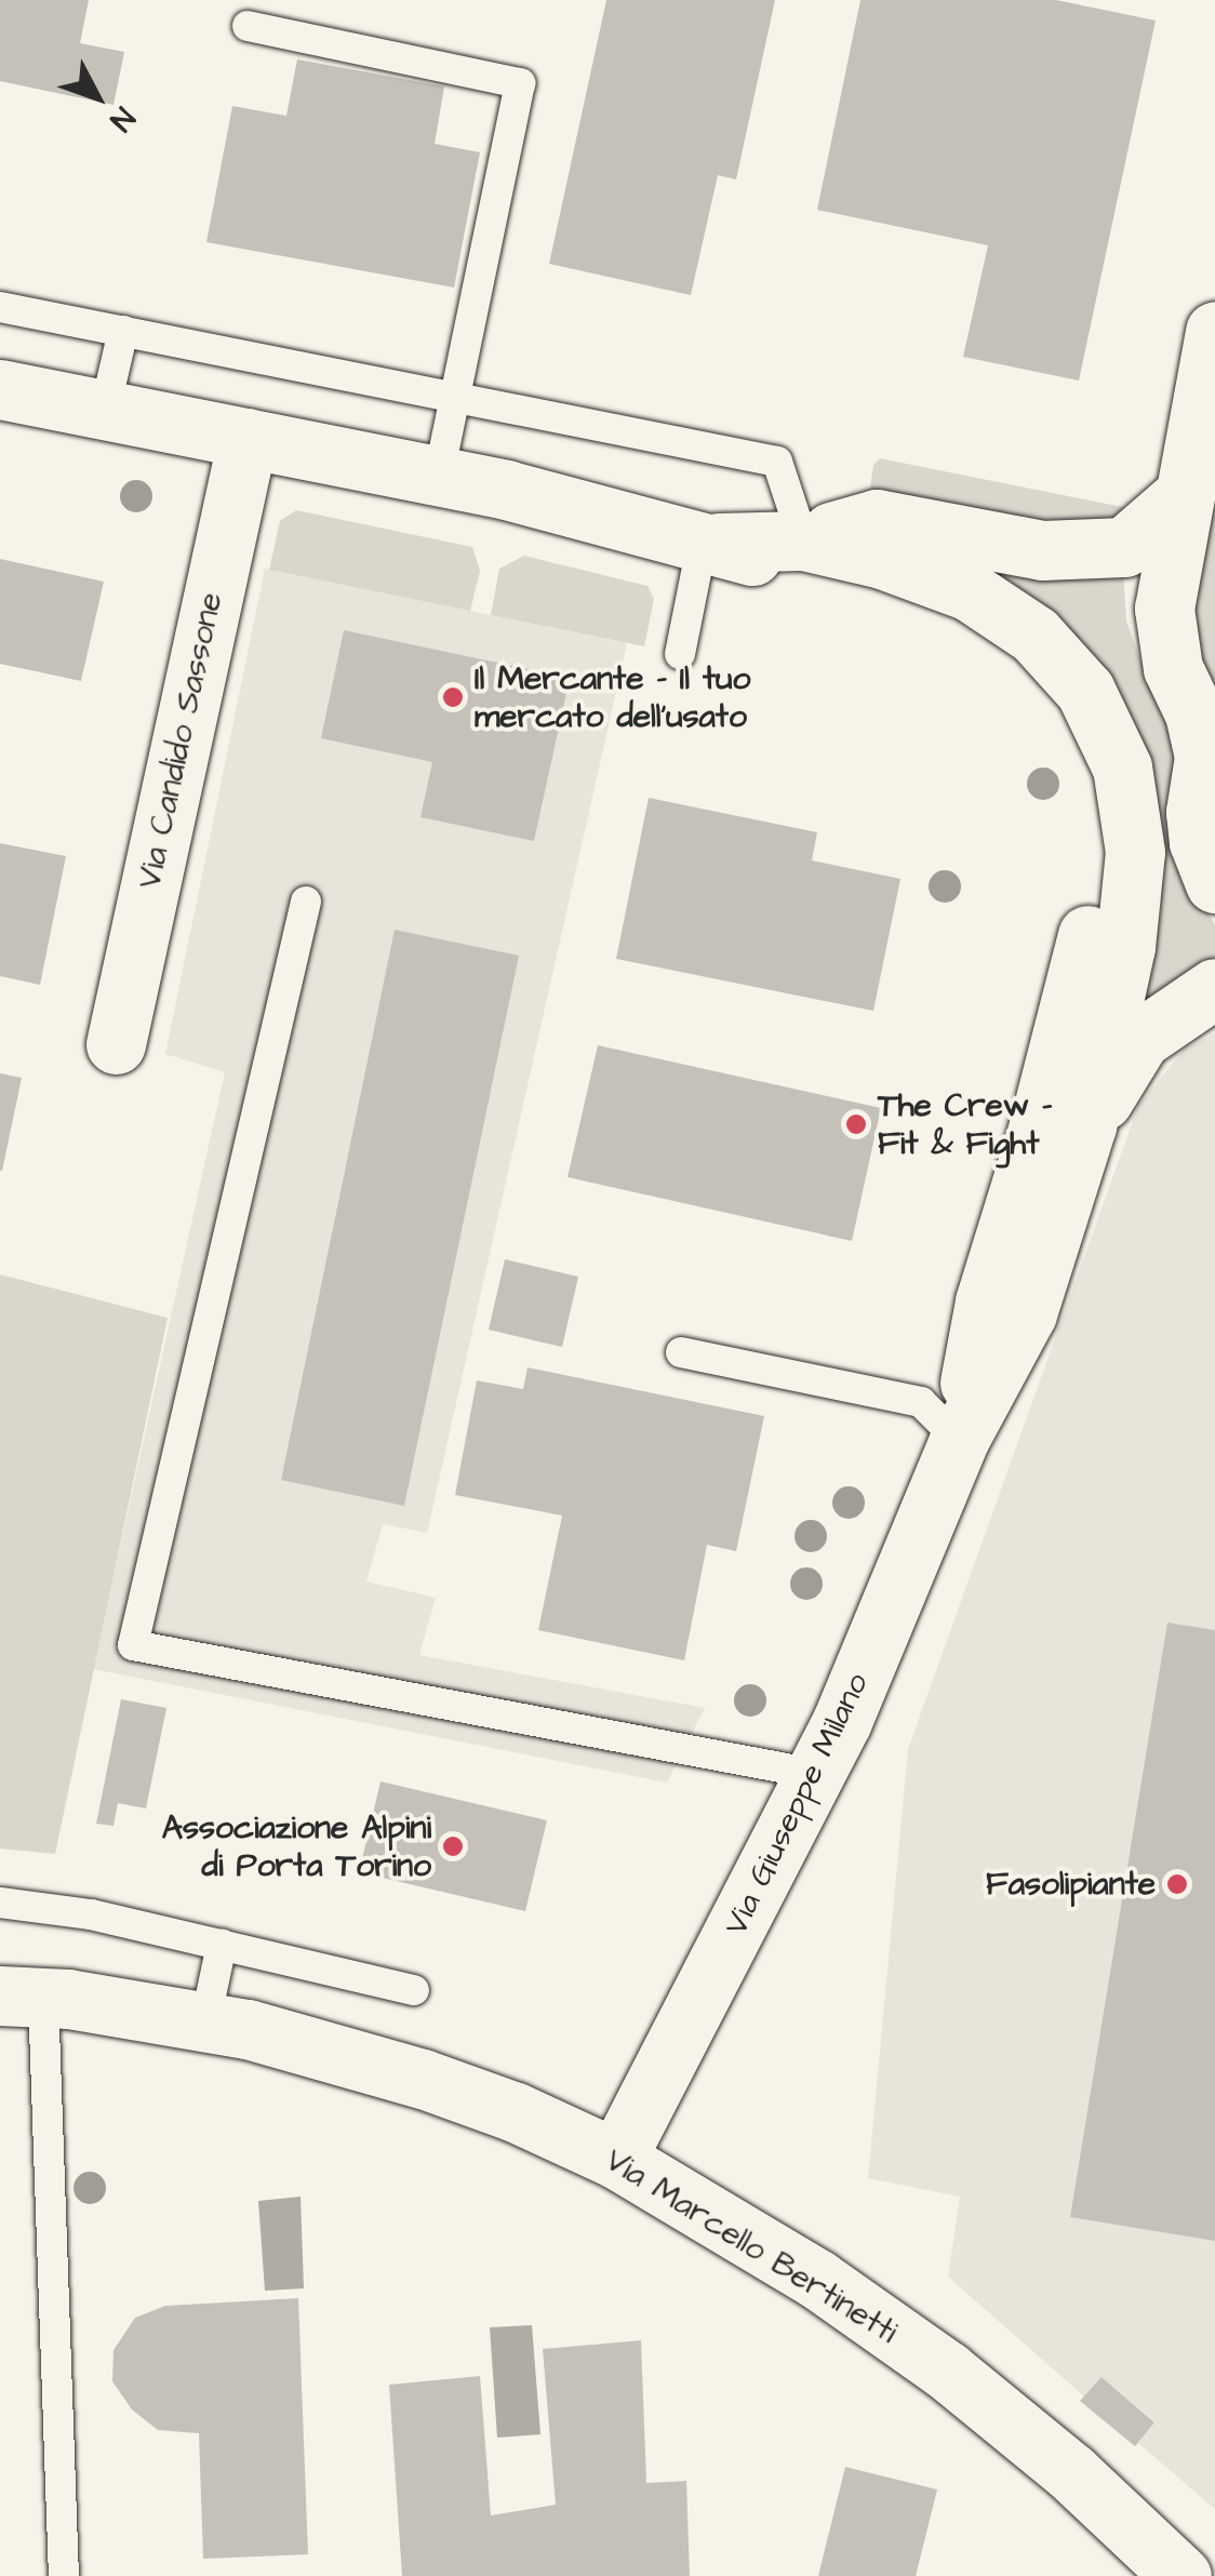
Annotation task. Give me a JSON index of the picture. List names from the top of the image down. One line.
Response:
{"streets":{"street":["Via Candido Sassone","Via Giuseppe Milano","Via Marcello Bertinetti"]},"crossings":[["Via Giuseppe Milano","Via Marcello Bertinetti"]],"places":["Il Mercante - Il tuo mercato dell'usato","The Crew - Fit & Fight","Associazione Alpini di Porta Torino","Fasolipiante"],"north":"bottom right"}
